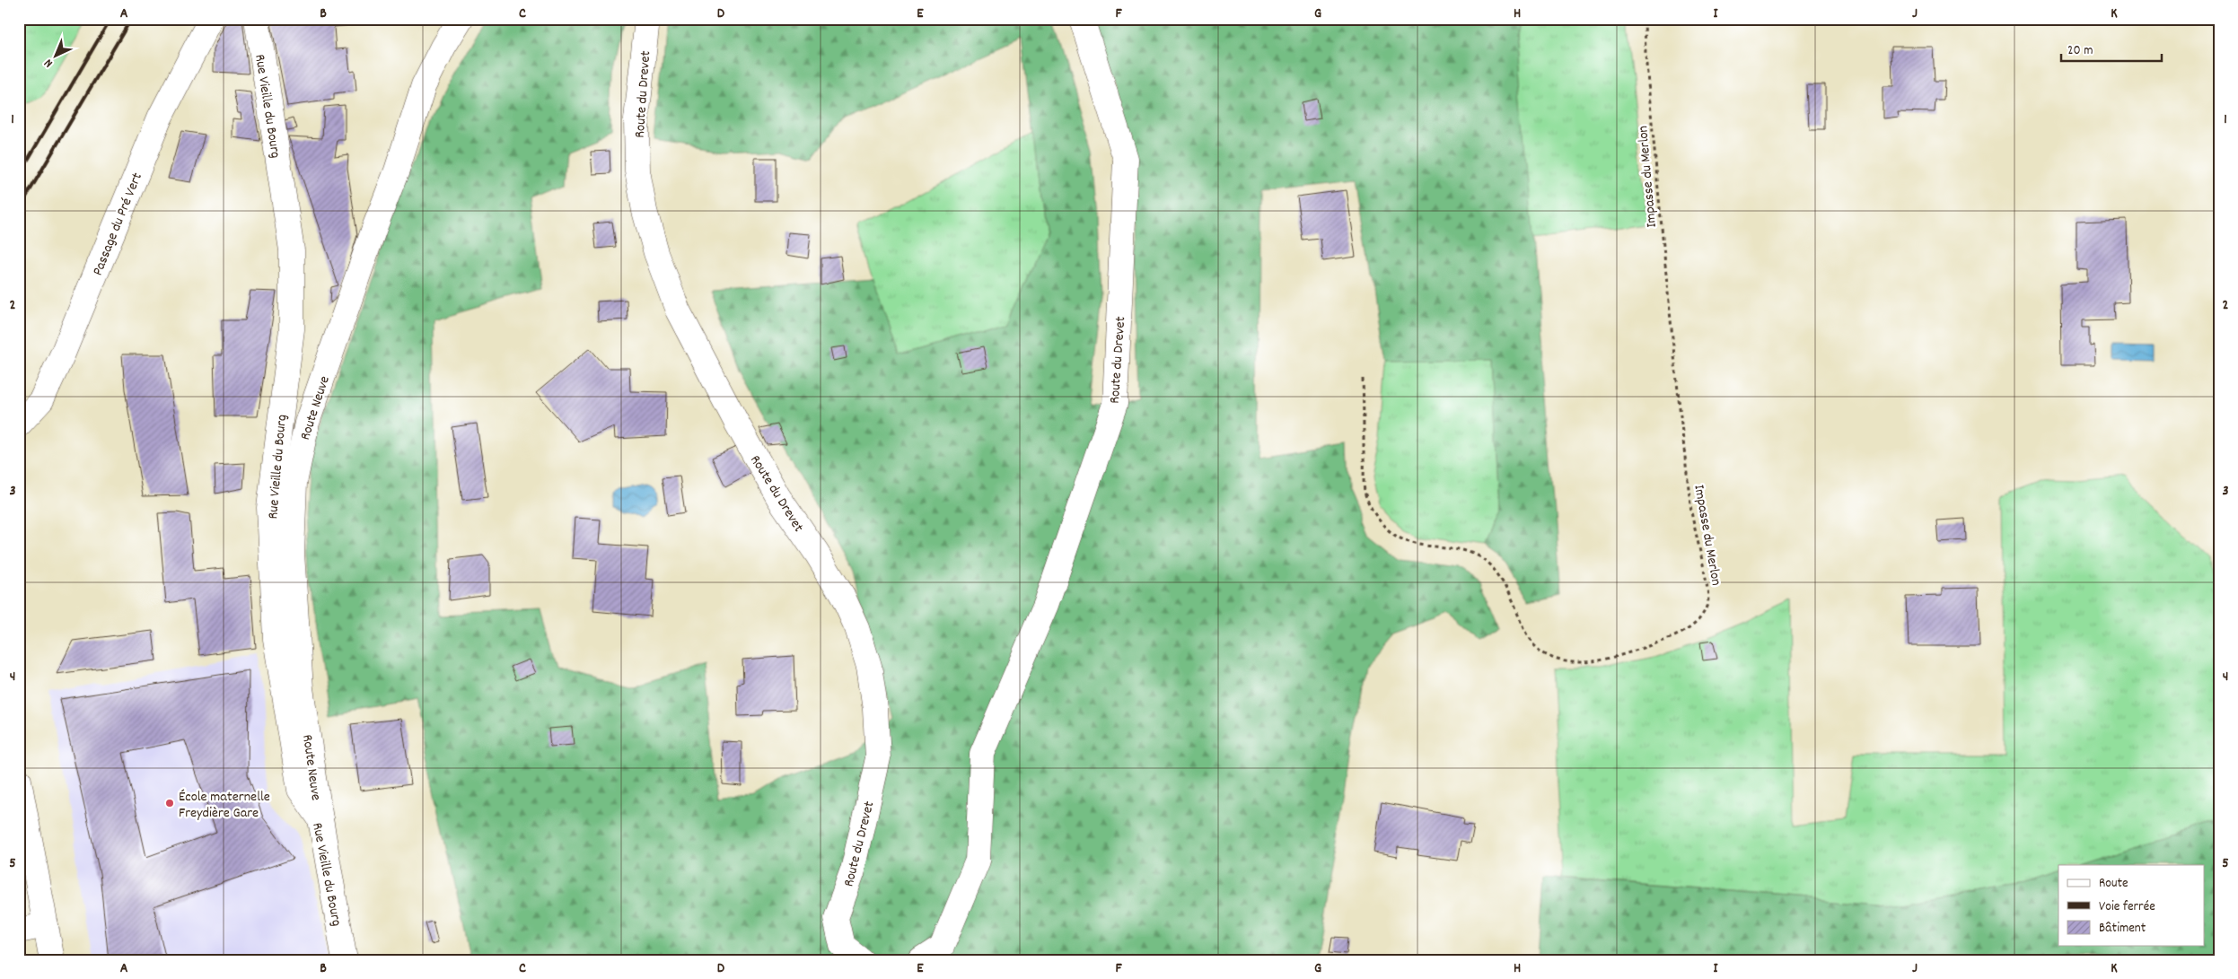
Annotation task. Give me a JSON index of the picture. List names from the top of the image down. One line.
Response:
{"streets":{"street":["Route du Drevet","Rue Vieille du Bourg","Passage du Pré Vert","Route Neuve"],"path":["Impasse du Merlon"]},"crossings":[["Rue Vieille du Bourg","Route Neuve"]],"places":["École maternelle Freydière Gare"],"legend":["Route","Voie ferrée","Bâtiment"],"scale_bar":"20 m","north":"bottom left","grid":{"columns":["A","B","C","D","E","F","G","H","I","J","K"],"rows":["1","2","3","4","5"]}}
